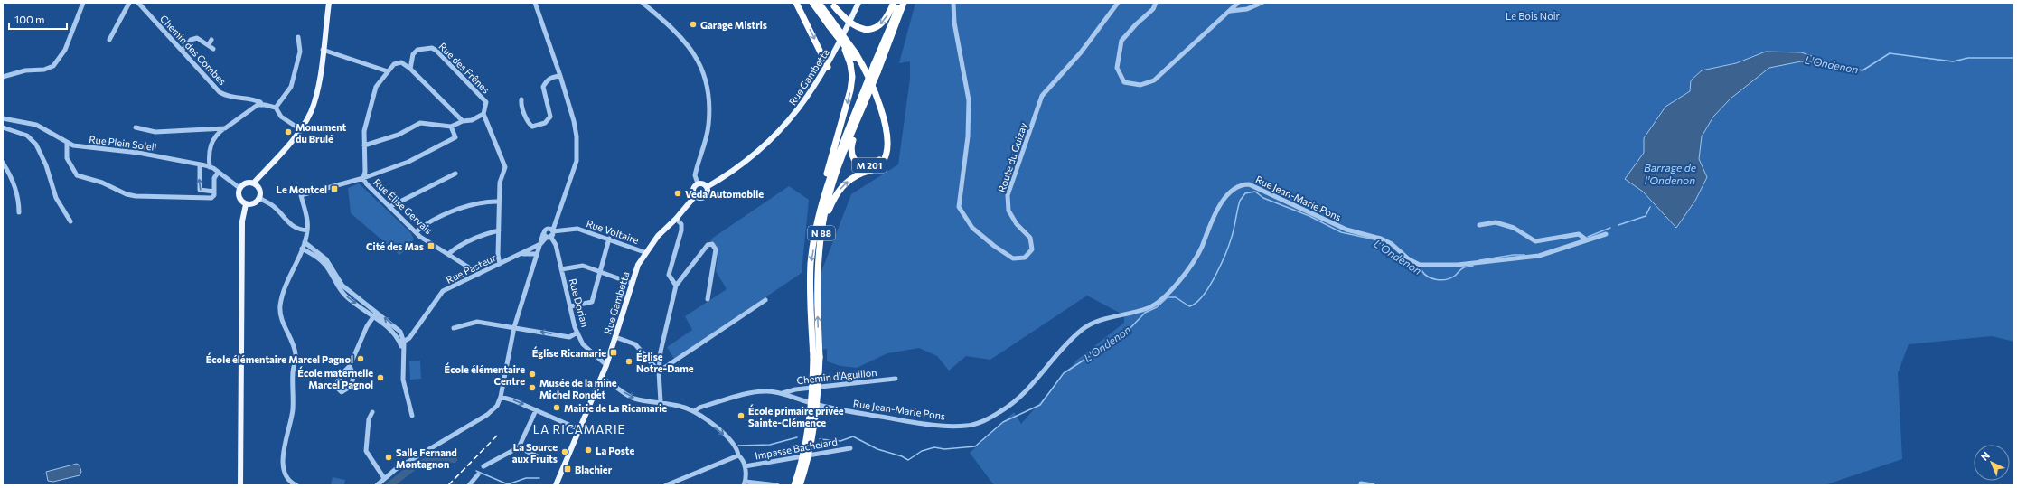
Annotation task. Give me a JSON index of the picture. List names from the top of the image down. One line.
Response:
{"streets":{"highway":["M 201","N 88"],"main road":["Rue Gambetta"],"street":["Chemin des Combes","Rue des Frênes","Rue Plein Soleil","Route du Guizay","Rue Jean-Marie Pons","Rue Élise Gervais","Rue Voltaire","Rue Pasteur","Rue Dorian","Chemin d'Aguillon","Impasse Bachelard"]},"crossings":[["Rue des Frênes","Rue Élise Gervais"],["Rue Gambetta","Rue Voltaire"],["Rue Gambetta","Rue Dorian"],["M 201","N 88"],["Rue Jean-Marie Pons","Chemin d'Aguillon"],["Rue Élise Gervais","Rue Pasteur"],["Rue Voltaire","Rue Dorian"]],"districts":["LA RICAMARIE"],"water":["L'Ondenon","Barrage de l'Ondenon"],"parks":["Le Bois Noir"],"places":{"other":["Garage Mistris","Monument du Brulé","Veda Automobile","École élémentaire Marcel Pagnol","Église Notre-Dame","École élémentaire Centre","École maternelle Marcel Pagnol","Musée de la mine Michel Rondet","Mairie de La Ricamarie","École primaire privée Sainte-Clémence","La Poste","La Source aux Fruits","Salle Fernand Montagnon"],"transit":["Le Montcel","Cité des Mas","Église Ricamarie","Blachier"]},"scale_bar":"100 m","north":"top left"}
